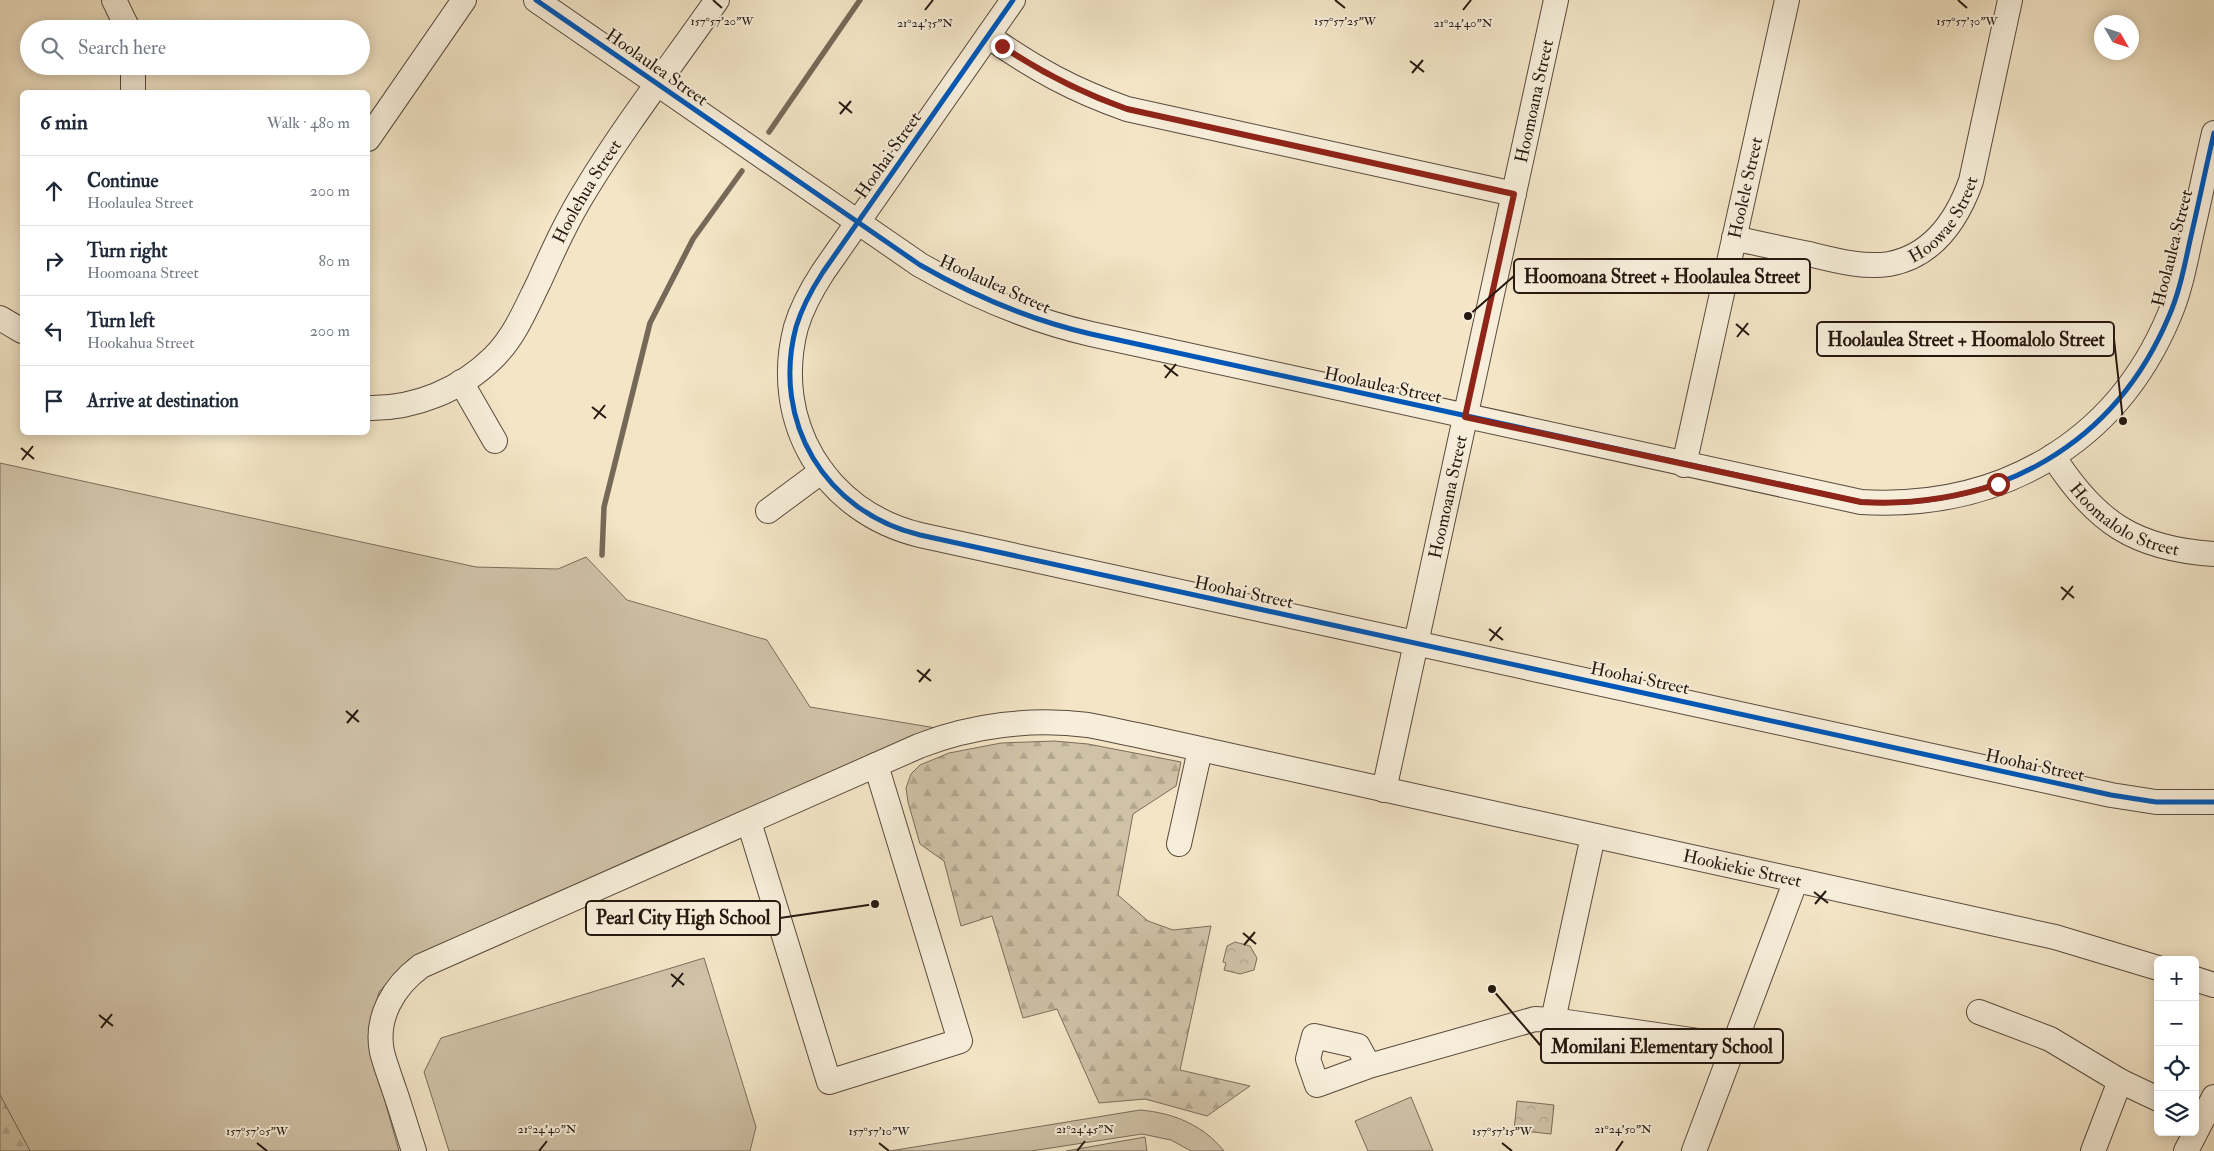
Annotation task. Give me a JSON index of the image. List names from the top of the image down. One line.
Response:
{"streets":{"street":["Hoolaulea Street","Hoomoana Street","Hoohai Street","Hoolele Street","Hoolehua Street","Hoowae Street","Hoomalolo Street","Hookiekie Street"]},"crossings":[["Hoolaulea Street","Hoomoana Street"],["Hoolaulea Street","Hoohai Street"],["Hoolaulea Street","Hoolele Street"],["Hoolaulea Street","Hoolehua Street"],["Hoolaulea Street","Hoomalolo Street"],["Hoomoana Street","Hoohai Street"],["Hoomoana Street","Hookiekie Street"],["Hoolele Street","Hoowae Street"]],"places":["Hoomoana Street + Hoolaulea Street","Hoolaulea Street + Hoomalolo Street","Pearl City High School","Momilani Elementary School"],"north":"bottom right","page":{"search":"Search here","heading":["6 min","Walk · 480 m"],"list":[["Continue","Hoolaulea Street","200 m"],["Turn right","Hoomoana Street","80 m"],["Turn left","Hookahua Street","200 m"],"Arrive at destination"],"map_buttons":["+","−"]},"coordinates":["157°57'30\"W","157°57'20\"W","157°57'25\"W","21°24'35\"N","21°24'40\"N","21°24'45\"N","21°24'50\"N","157°57'05\"W","157°57'10\"W","157°57'15\"W"]}
